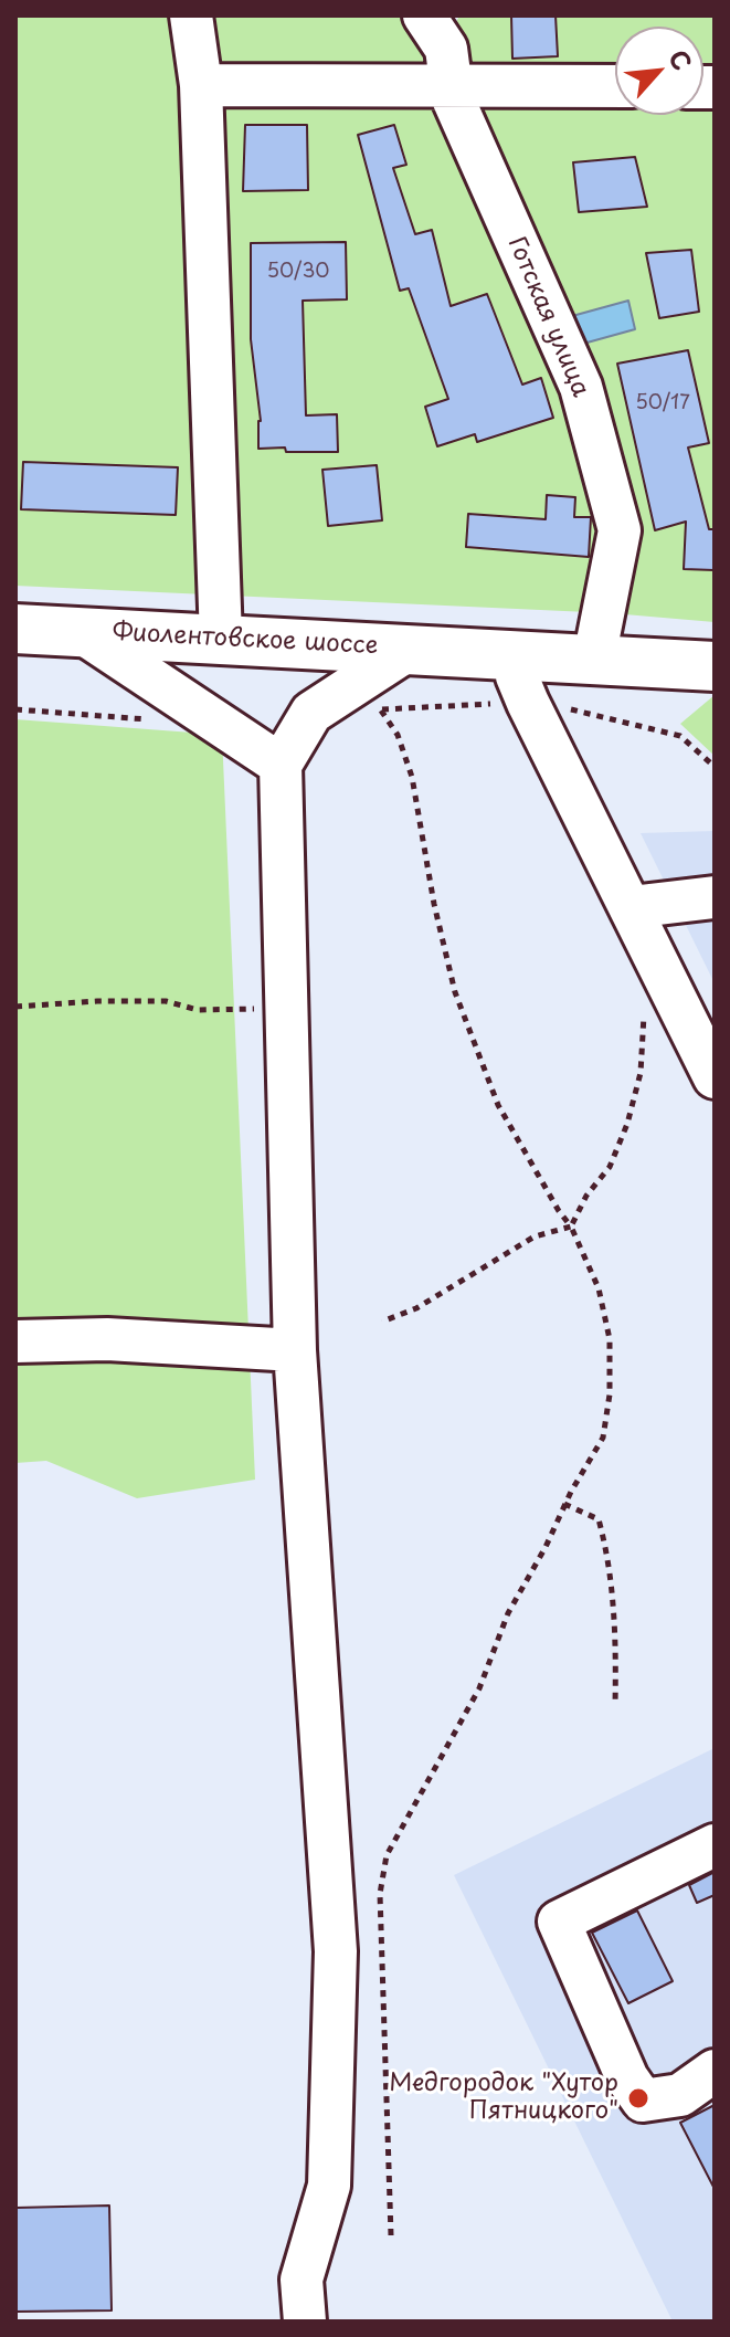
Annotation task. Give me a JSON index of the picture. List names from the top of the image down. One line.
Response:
{"streets":{"main road":["Фиолентовское шоссе"],"street":["Готская улица"]},"crossings":[["Готская улица","Фиолентовское шоссе"]],"places":["Медгородок \"Хутор Пятницкого\""],"house_numbers":["50/30","50/17"],"north":"top right"}
